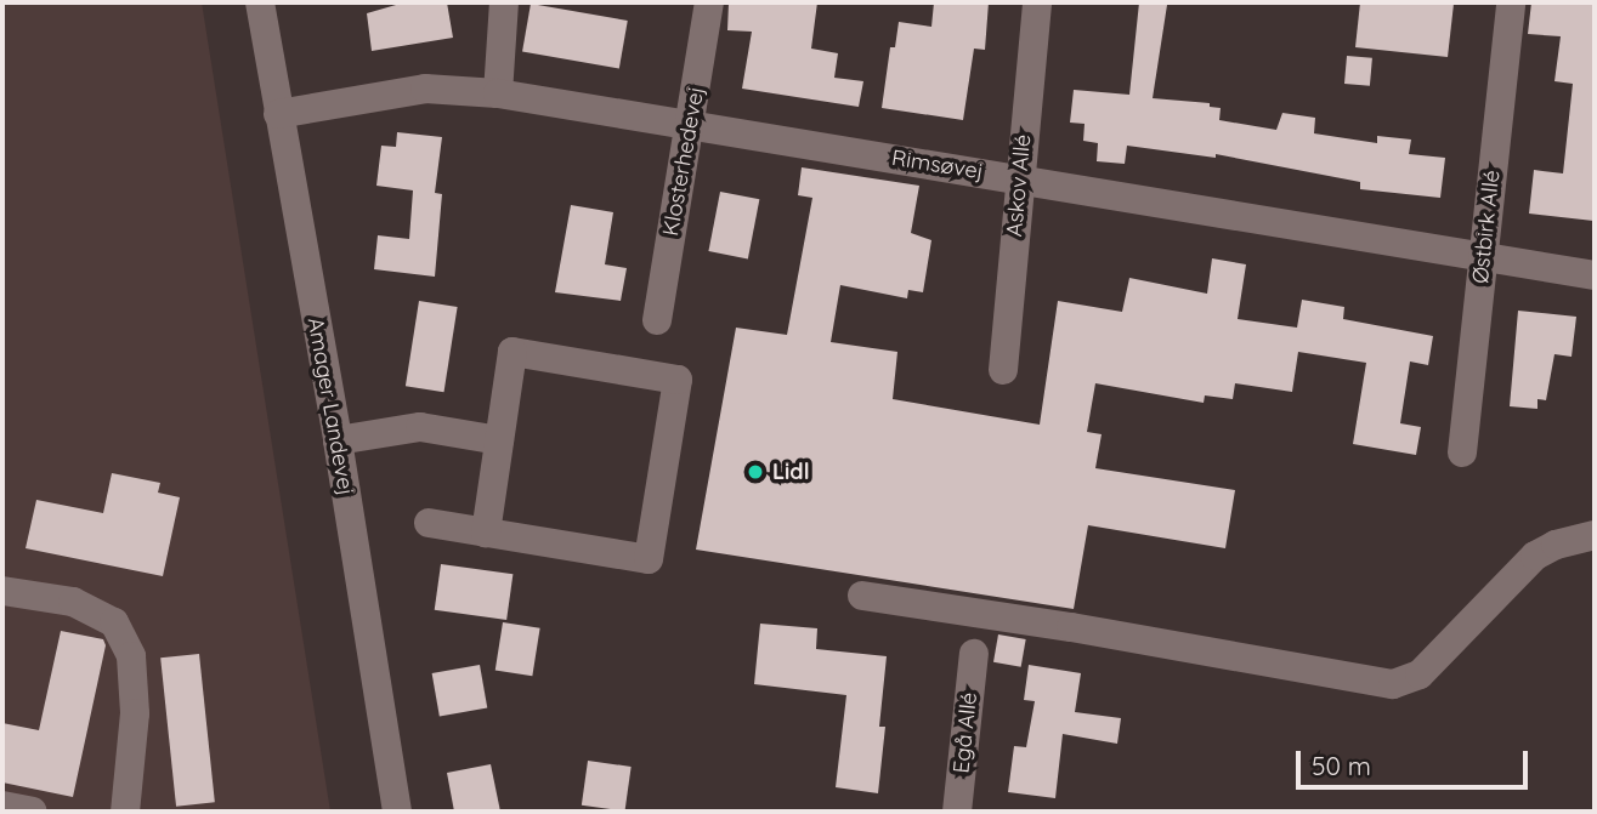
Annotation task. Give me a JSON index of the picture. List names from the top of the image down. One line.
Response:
{"streets":{"street":["Klosterhedevej","Rimsøvej","Askov Allé","Østbirk Allé","Amager Landevej","Egå Allé"]},"crossings":[["Klosterhedevej","Rimsøvej"],["Rimsøvej","Askov Allé"],["Rimsøvej","Østbirk Allé"],["Rimsøvej","Amager Landevej"]],"places":["Lidl"],"scale_bar":"50 m"}
